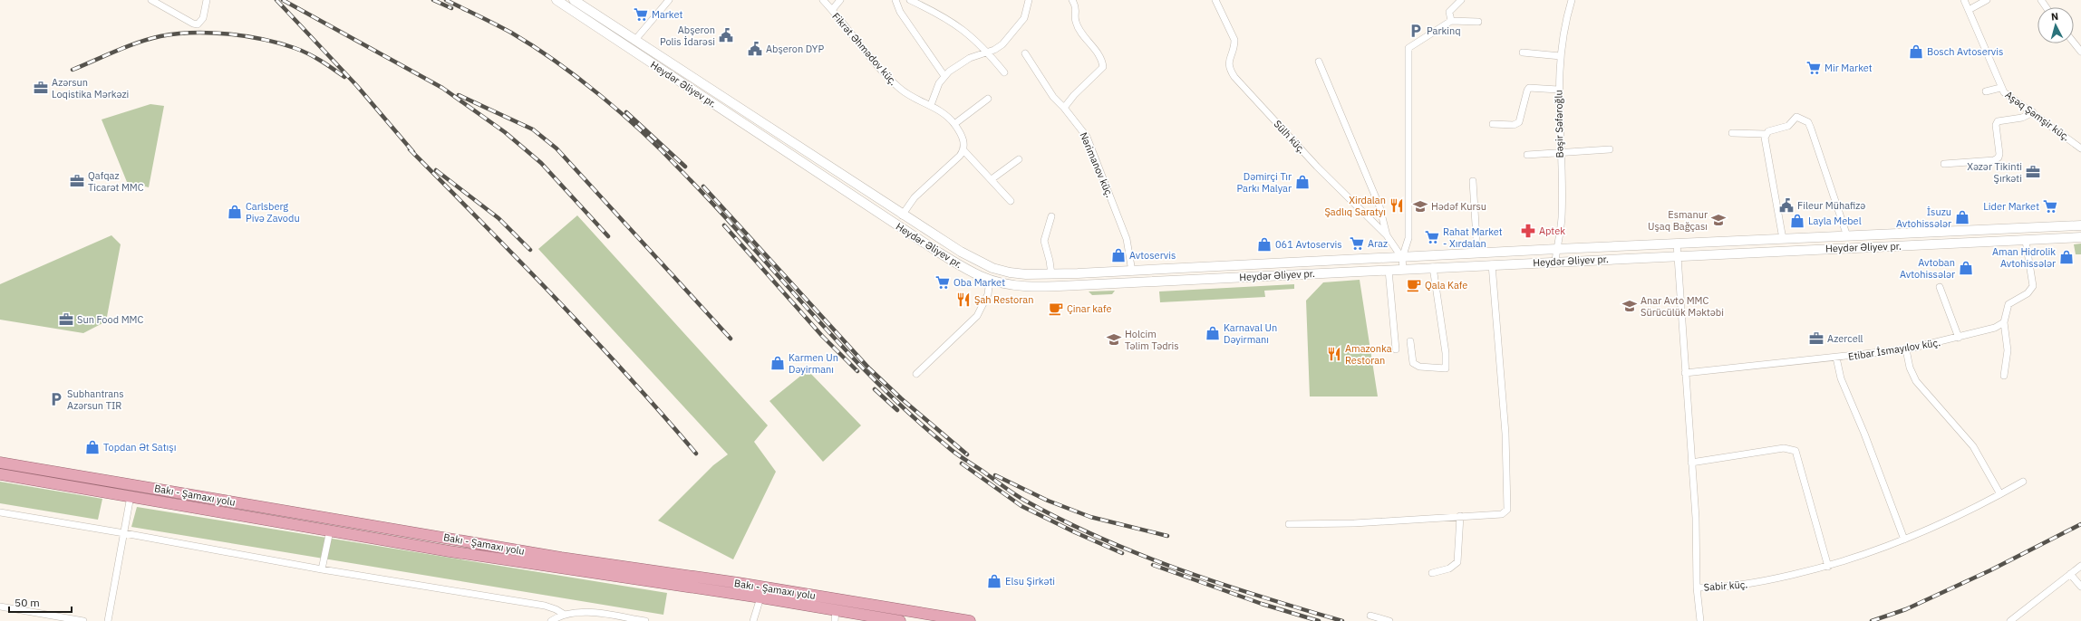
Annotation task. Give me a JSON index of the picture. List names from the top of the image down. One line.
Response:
{"streets":{"highway":["Bakı - Şamaxı yolu"],"main road":["Heydər Əliyev pr."],"street":["Fikrət Əhmədov küç.","Aşəq Şəmşir küç.","Bəşir Səfəroğlu","Sülh küç.","Nərimanov küç.","Etibar İsmayılov küç.","Sabir küç."]},"crossings":[["Heydər Əliyev pr.","Bəşir Səfəroğlu"],["Heydər Əliyev pr.","Sülh küç."],["Heydər Əliyev pr.","Nərimanov küç."],["Heydər Əliyev pr.","Sabir küç."],["Etibar İsmayılov küç.","Sabir küç."]],"places":{"supermarket":["Market","Mir Market","Lider Market","Rahat Market - Xırdalan","Araz","Oba Market"],"parking":["Parkinq","Subhantrans Azərsun TIR"],"public building":["Abşeron Polis İdarəsi","Abşeron DYP","Fileur Mühafizə"],"shop":["Bosch Avtoservis","Dəmirçi Tır Parkı Malyar","Carlsberg Pivə Zavodu","İsuzu Avtohissələr","Layla Mebel","061 Avtoservis","Avtoservis","Aman Hidrolik Avtohissələr","Avtoban Avtohissələr","Karnaval Un Dəyirmanı","Karmen Un Dəyirmanı","Topdan Ət Satışı","Elsu Şirkəti"],"office":["Azərsun Loqistika Mərkəzi","Xəzər Tikinti Şırkəti","Qafqaz Ticarət MMC","Sun Food MMC","Azercell"],"restaurant":["Xirdalan Şadlıq Saratyı","Şah Restoran","Amazonka Restoran"],"school or university":["Hədəf Kursu","Esmanur Uşaq Bağçası","Anar Avto MMC Sürücülük Məktəbi","Holcim Təlim Tədris"],"pharmacy":["Aptek"],"cafe":["Qala Kafe","Çinar kafe"]},"scale_bar":"50 m","north":"top"}
